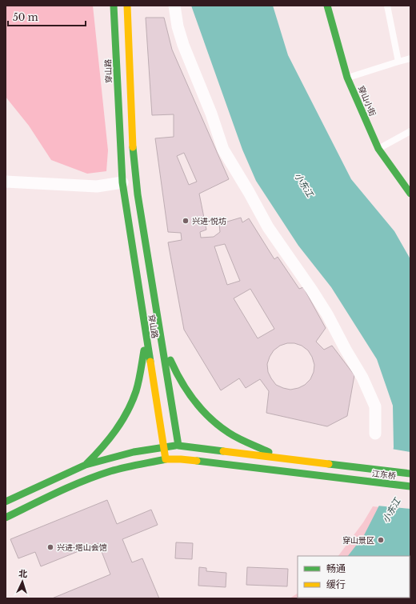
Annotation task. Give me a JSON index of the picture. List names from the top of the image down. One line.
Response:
{"streets":{"main road":["穿山路","穿山小街","江东桥"]},"crossings":[["穿山路","江东桥"]],"water":["小东江"],"places":["兴进·悦坊","穿山景区","兴进·塔山会馆"],"legend":["畅通","缓行"],"scale_bar":"50 m","north":"top"}
